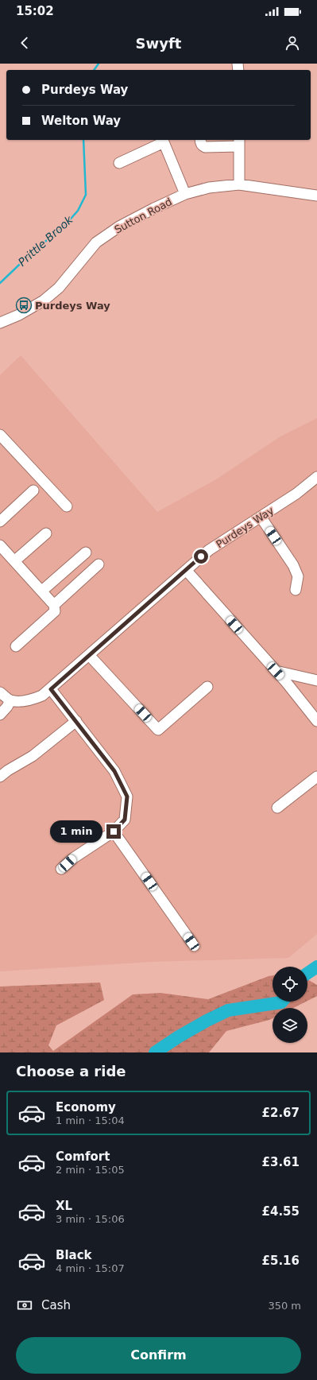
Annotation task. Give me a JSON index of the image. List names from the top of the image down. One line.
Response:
{"streets":{"street":["Sutton Road","Purdeys Way"]},"water":["Prittle Brook"],"places":{"bus stop":["Purdeys Way"]},"page":{"status":"15:02","header":"Swyft","banner":["Purdeys Way","Welton Way"],"bubble":"1 min","heading":"Choose a ride","list":[{"name":"Economy","note":"1 min · 15:04","value":"£2.67"},{"name":"Comfort","note":"2 min · 15:05","value":"£3.61"},{"name":"XL","note":"3 min · 15:06","value":"£4.55"},{"name":"Black","note":"4 min · 15:07","value":"£5.16"}],"pay":["Cash","350 m"],"buttons":"Confirm"}}
